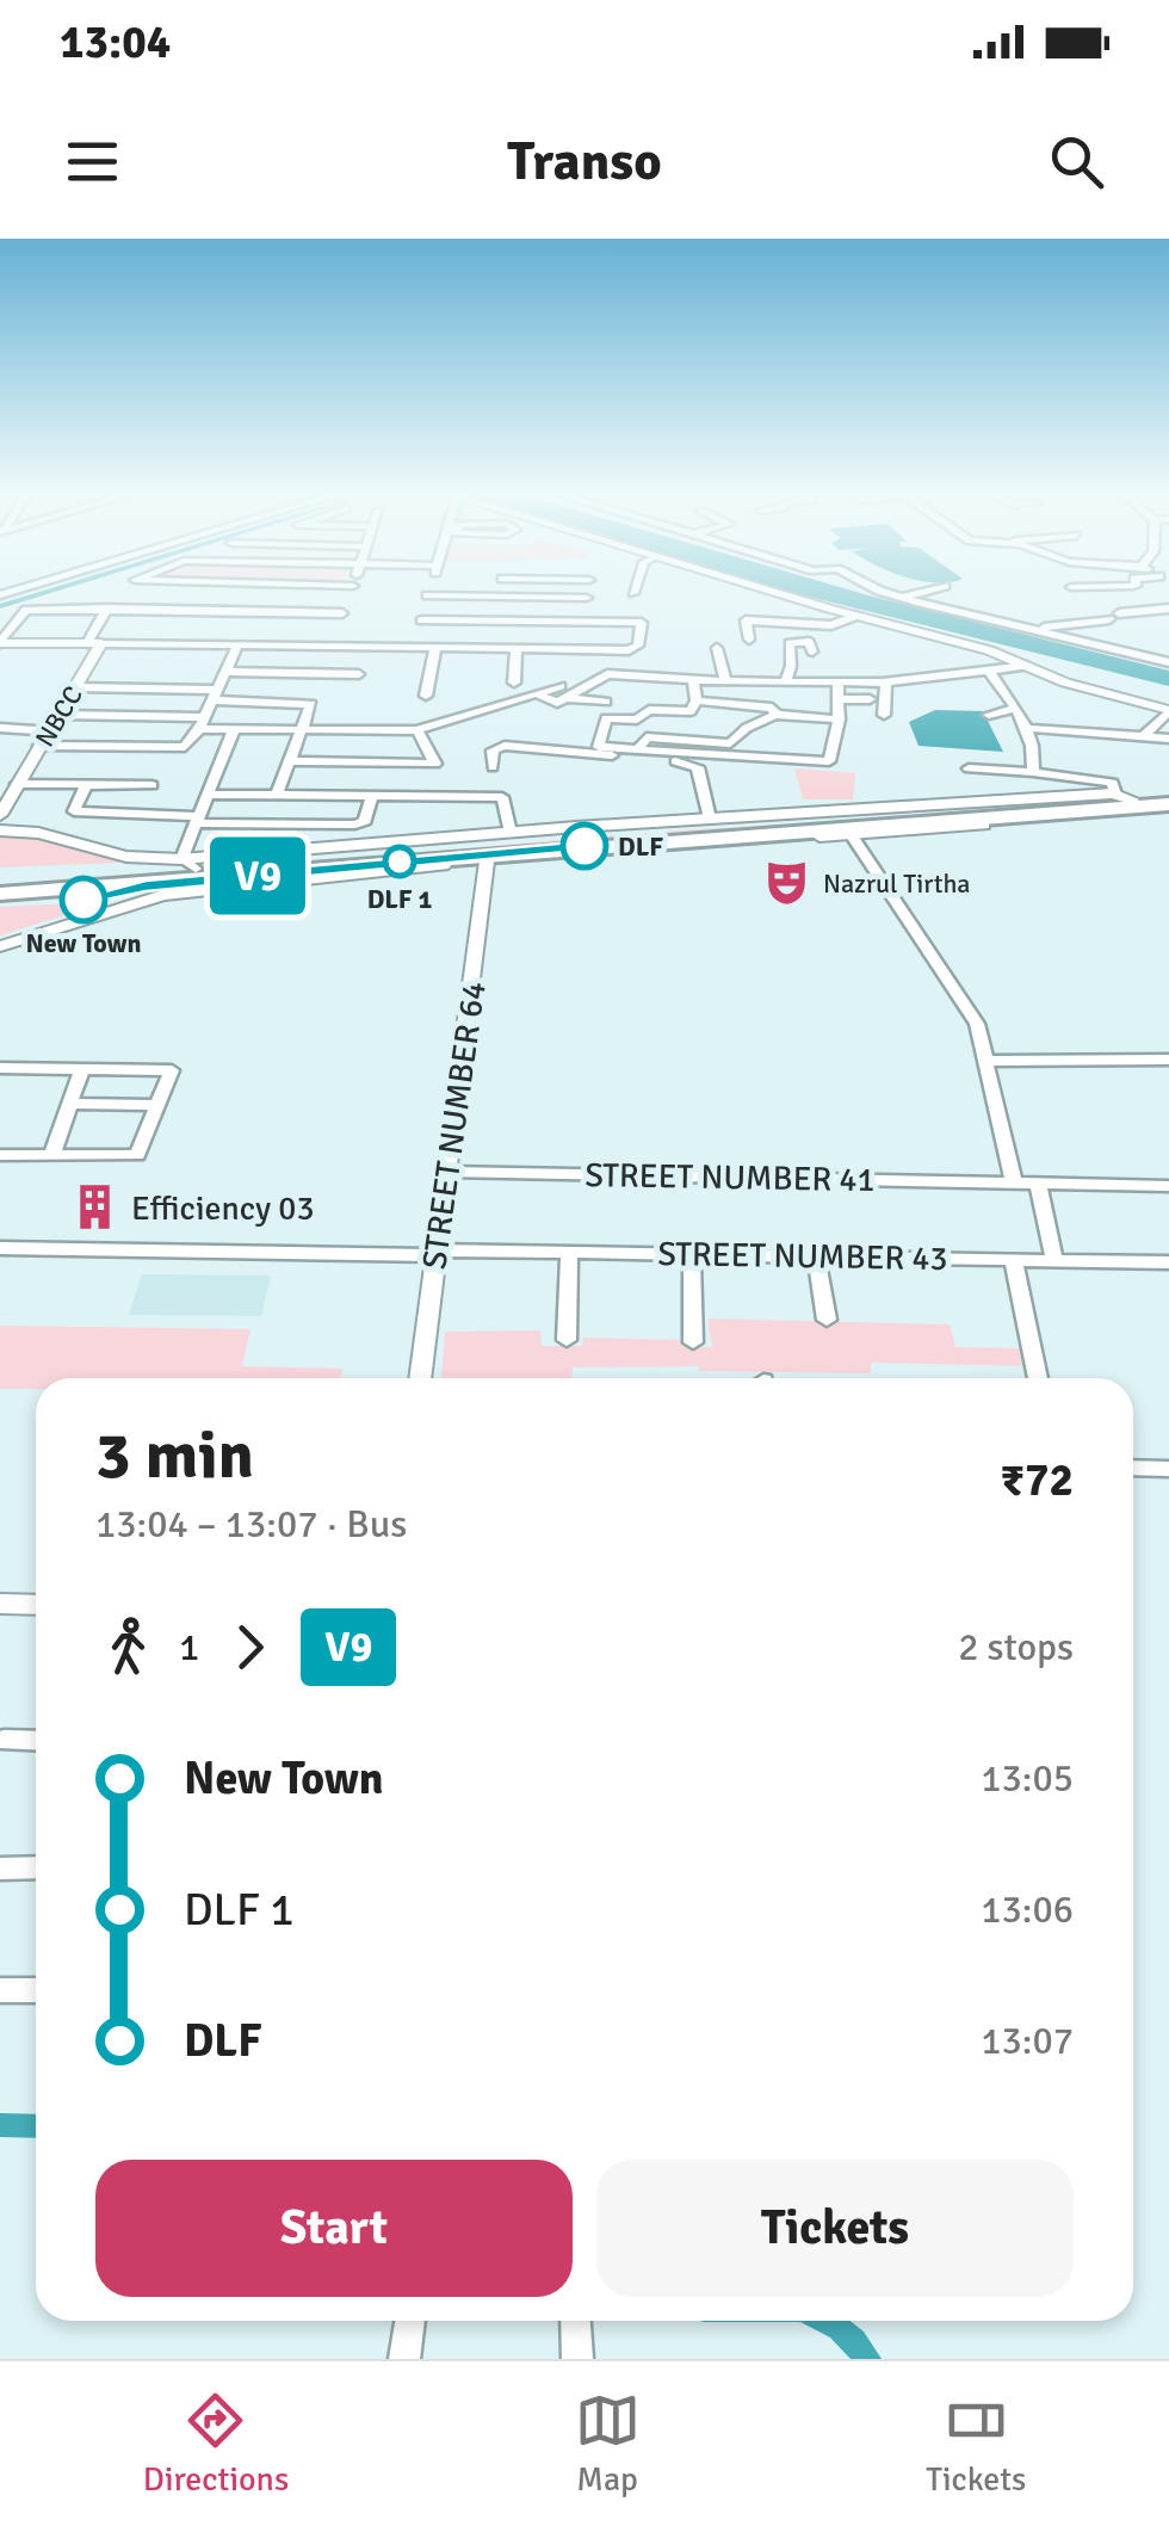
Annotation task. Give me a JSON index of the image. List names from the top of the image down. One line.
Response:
{"streets":{"street":["NBCC","STREET NUMBER 64","STREET NUMBER 41","STREET NUMBER 43"]},"crossings":[["STREET NUMBER 64","STREET NUMBER 41"],["STREET NUMBER 64","STREET NUMBER 43"]],"places":{"other":["DLF","DLF 1","New Town"],"theatre":["Nazrul Tirtha"],"building":["Efficiency 03"]},"lines":["bus line V9"],"page":{"status":"13:04","header":"Transo","on_map":"V9","heading":["3 min","13:04 – 13:07 · Bus","₹72"],"legs":["1","V9","2 stops"],"list":[{"name":"New Town","value":"13:05"},{"name":"DLF 1","value":"13:06"},{"name":"DLF","value":"13:07"}],"buttons":["Start","Tickets"],"tabs":["Directions","Map","Tickets"]}}
